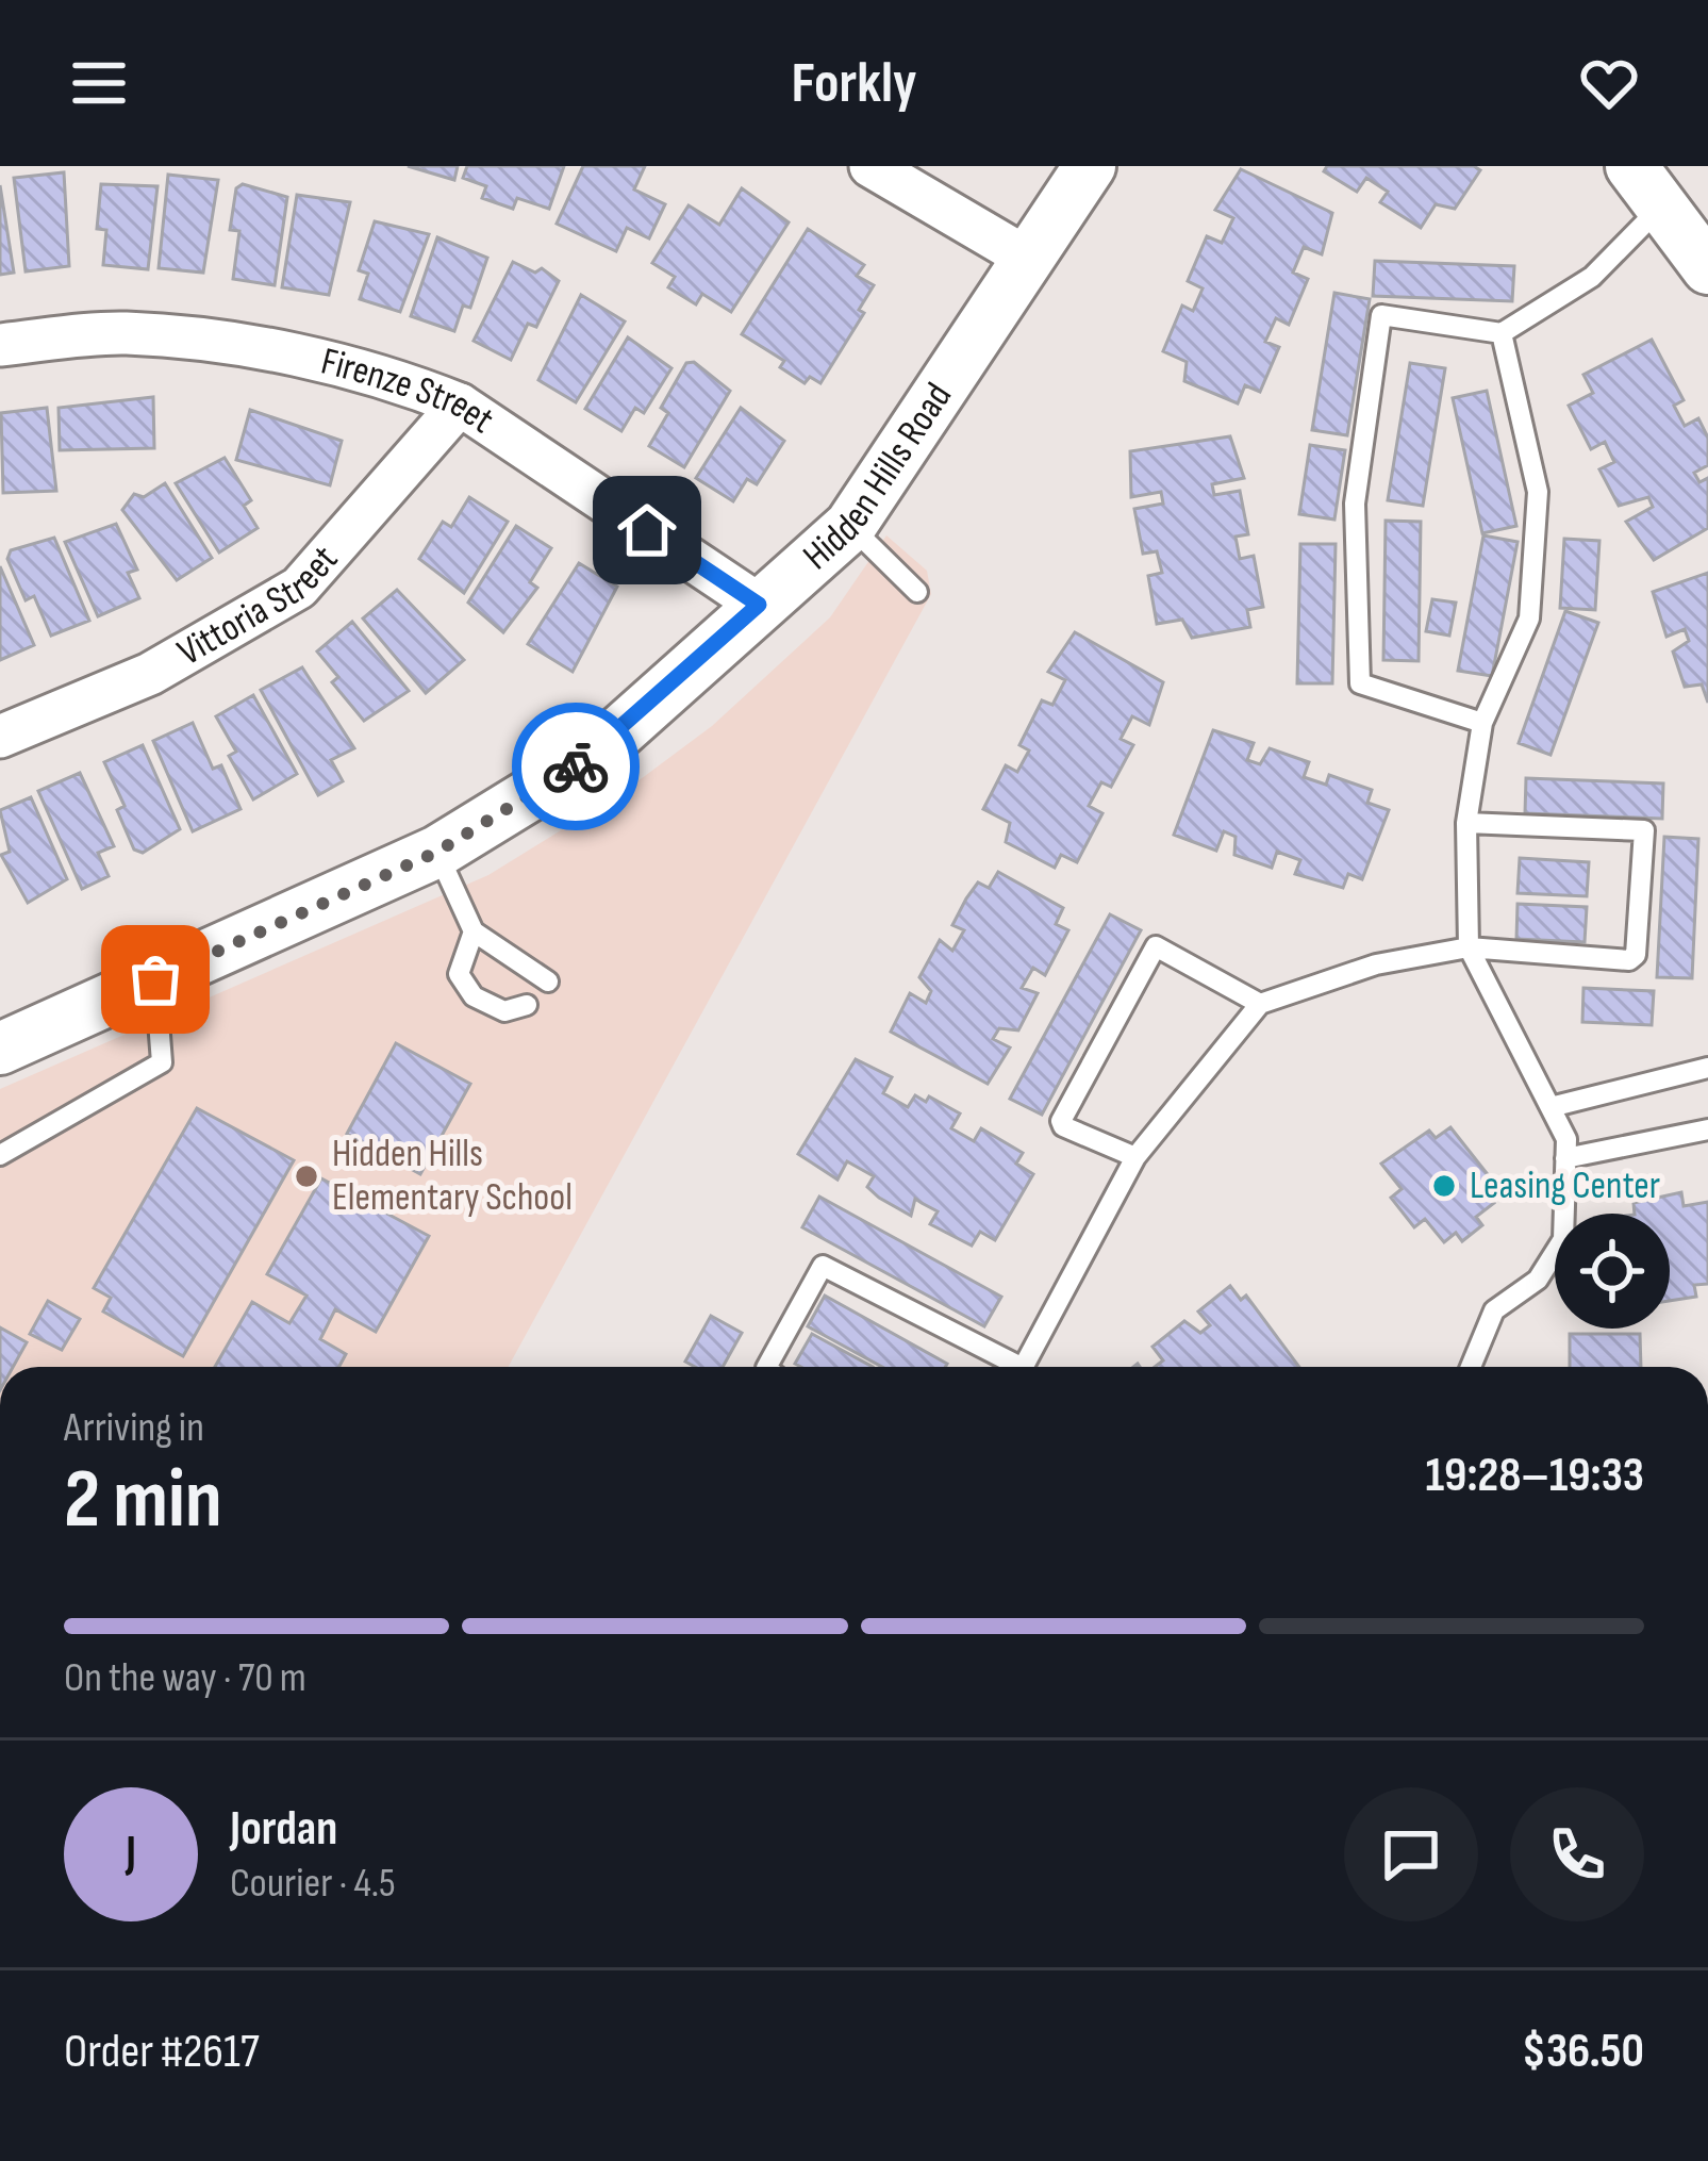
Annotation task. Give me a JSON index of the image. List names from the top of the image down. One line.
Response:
{"streets":{"street":["Firenze Street","Hidden Hills Road","Vittoria Street"]},"crossings":[["Firenze Street","Hidden Hills Road"],["Firenze Street","Vittoria Street"]],"places":["Hidden Hills Elementary School","Leasing Center"],"page":{"header":"Forkly","heading":["2 min","Arriving in","19:28–19:33"],"panel":["Jordan","Courier · 4.5","Order #2617","$36.50"],"bar":"On the way · 70 m","round":"J"}}
